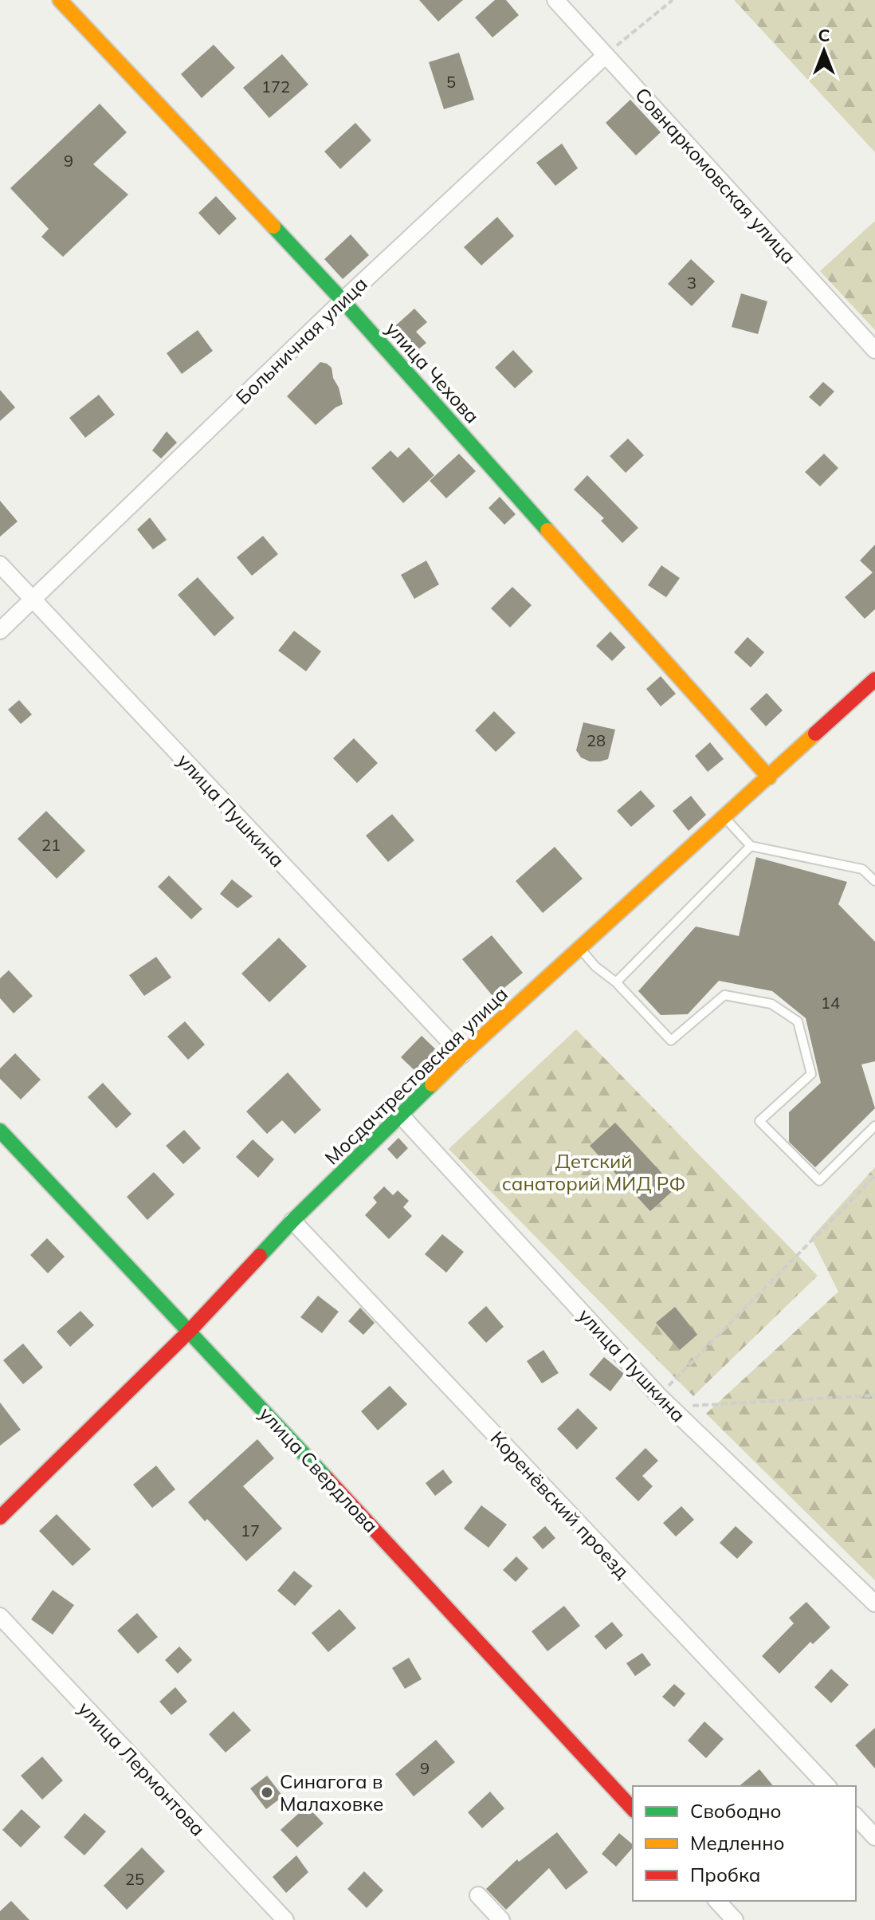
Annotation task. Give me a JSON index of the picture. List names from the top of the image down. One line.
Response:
{"streets":{"street":["Совнаркомовская улица","Больничная улица","улица Чехова","улица Пушкина","Мосдачтрестовская улица","улица Свердлова","Коренёвский проезд","улица Лермонтова"]},"crossings":[["Совнаркомовская улица","Больничная улица"],["Больничная улица","улица Чехова"],["Больничная улица","улица Пушкина"],["улица Чехова","Мосдачтрестовская улица"],["улица Пушкина","Мосдачтрестовская улица"],["Мосдачтрестовская улица","улица Свердлова"],["Мосдачтрестовская улица","Коренёвский проезд"]],"parks":["Детский санаторий МИД РФ"],"places":["Синагога в Малаховке"],"house_numbers":["5","172","9","3","28","21","14","17","9","25"],"legend":["Свободно","Медленно","Пробка"],"north":"top"}
